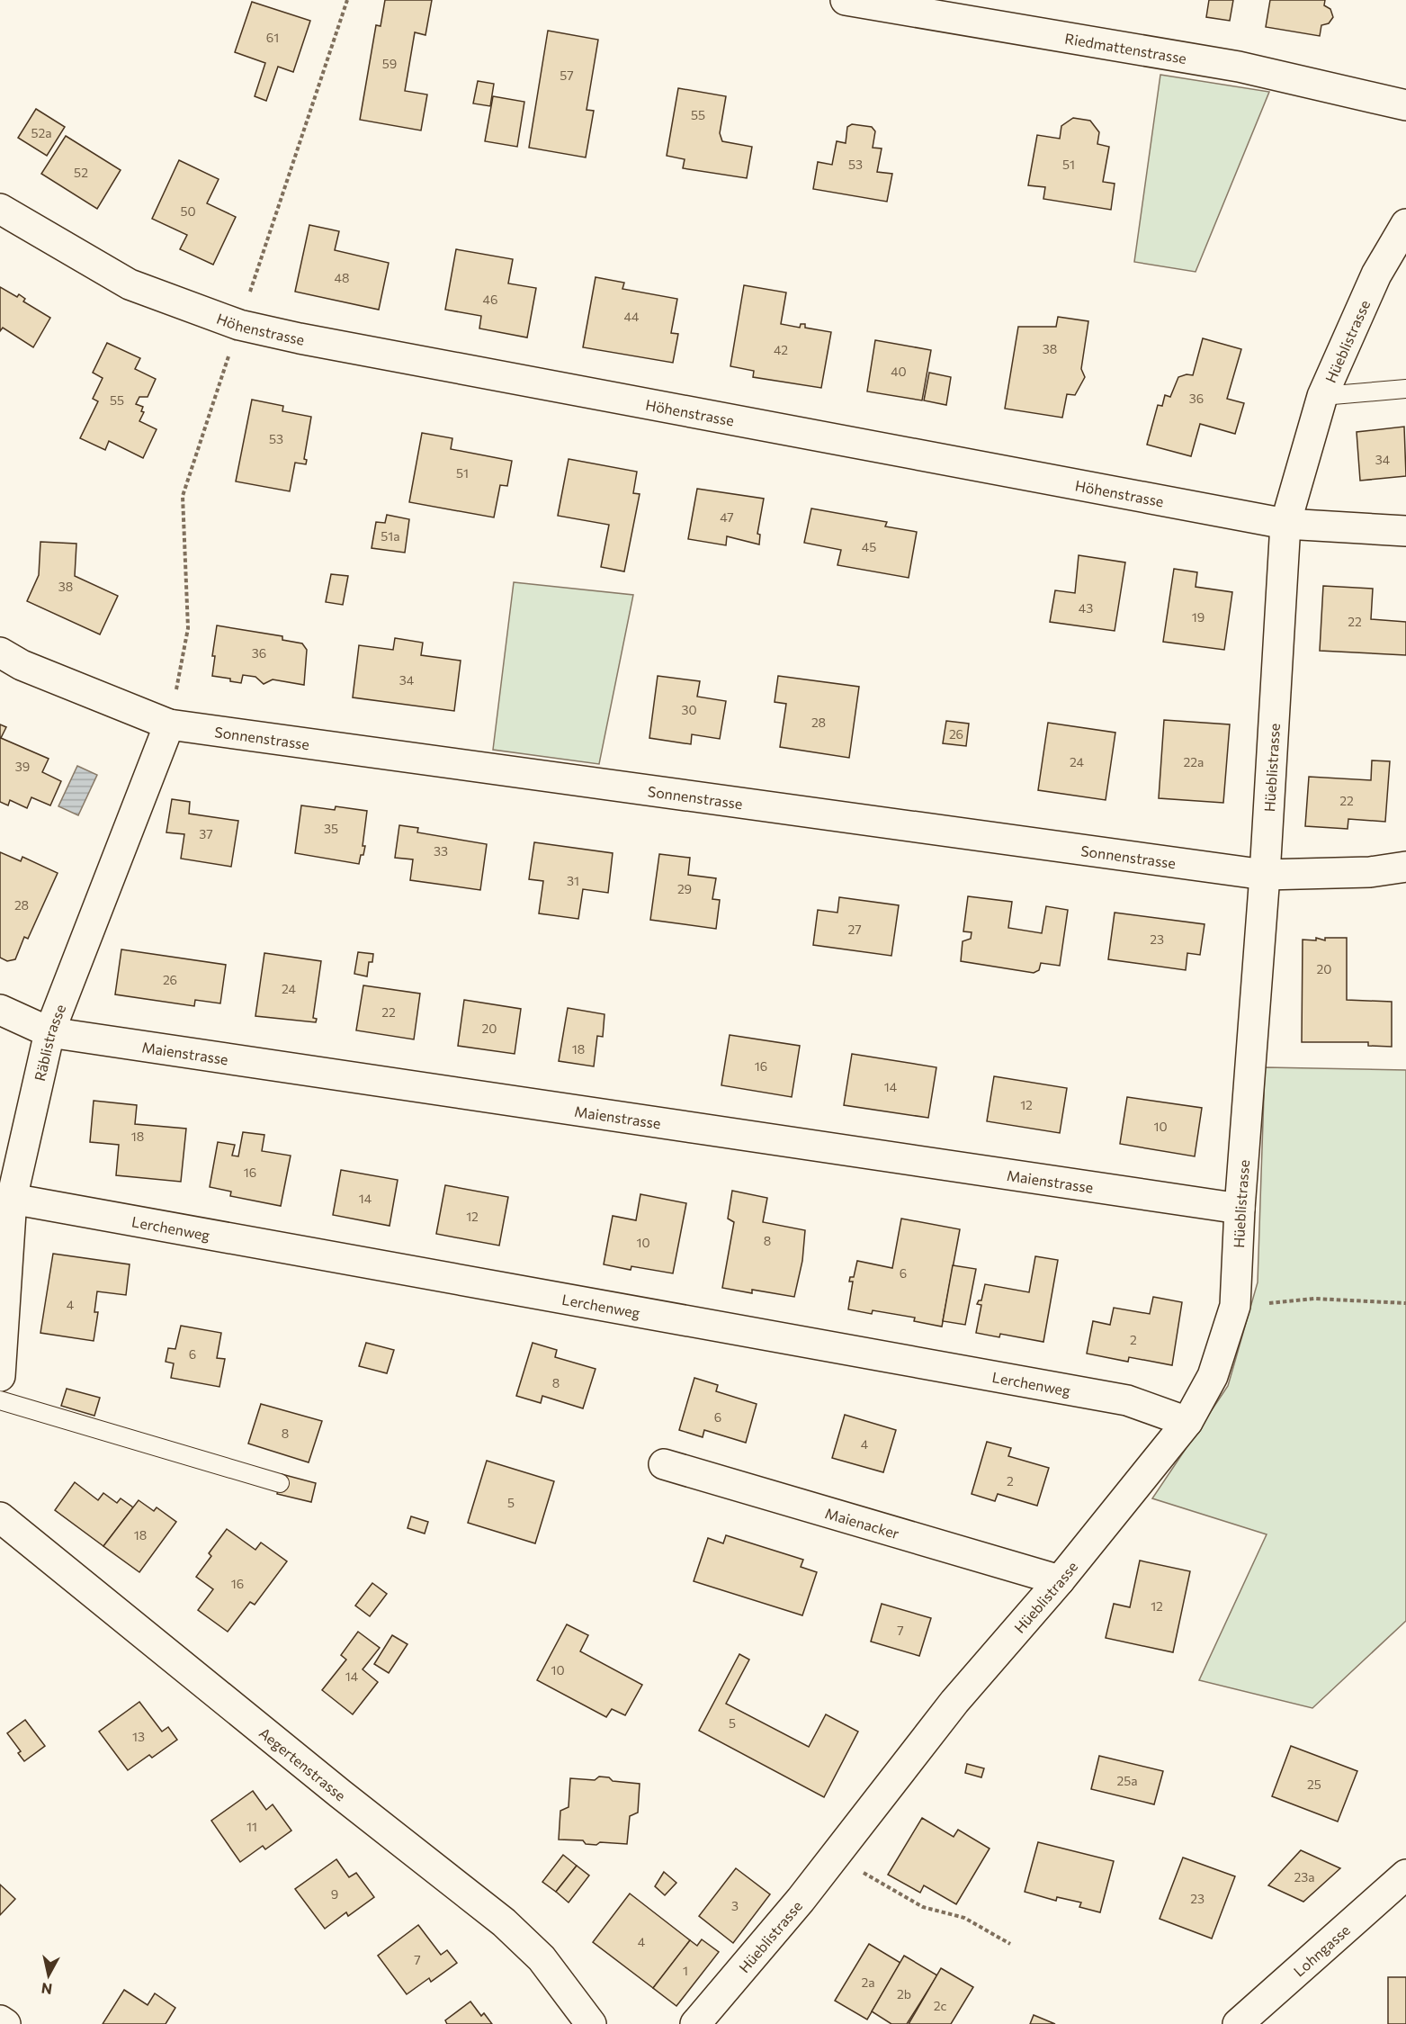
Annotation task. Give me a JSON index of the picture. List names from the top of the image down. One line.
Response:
{"streets":{"street":["Riedmattenstrasse","Höhenstrasse","Hüeblistrasse","Sonnenstrasse","Räblistrasse","Maienstrasse","Lerchenweg","Maienacker","Aegertenstrasse","Lohngasse"]},"crossings":[["Höhenstrasse","Hüeblistrasse"],["Hüeblistrasse","Sonnenstrasse"],["Hüeblistrasse","Maienstrasse"],["Hüeblistrasse","Lerchenweg"],["Hüeblistrasse","Maienacker"],["Sonnenstrasse","Räblistrasse"],["Räblistrasse","Maienstrasse"],["Räblistrasse","Lerchenweg"]],"house_numbers":["61","59","57","55","52a","53","51","52","50","48","46","44","38","42","40","36","55","53","34","51","47","51a","45","38","43","19","22","36","34","30","28","26","24","22a","39","22","35","37","33","31","29","28","27","23","20","26","24","22","20","18","16","14","12","10","18","16","14","12","8","10","6","4","2","6","8","6","8","4","2","5","18","16","12","7","10","14","5","13","25a","25","11","23a","9","23","3","4","7","1","2a","2b","2c"],"north":"bottom"}
